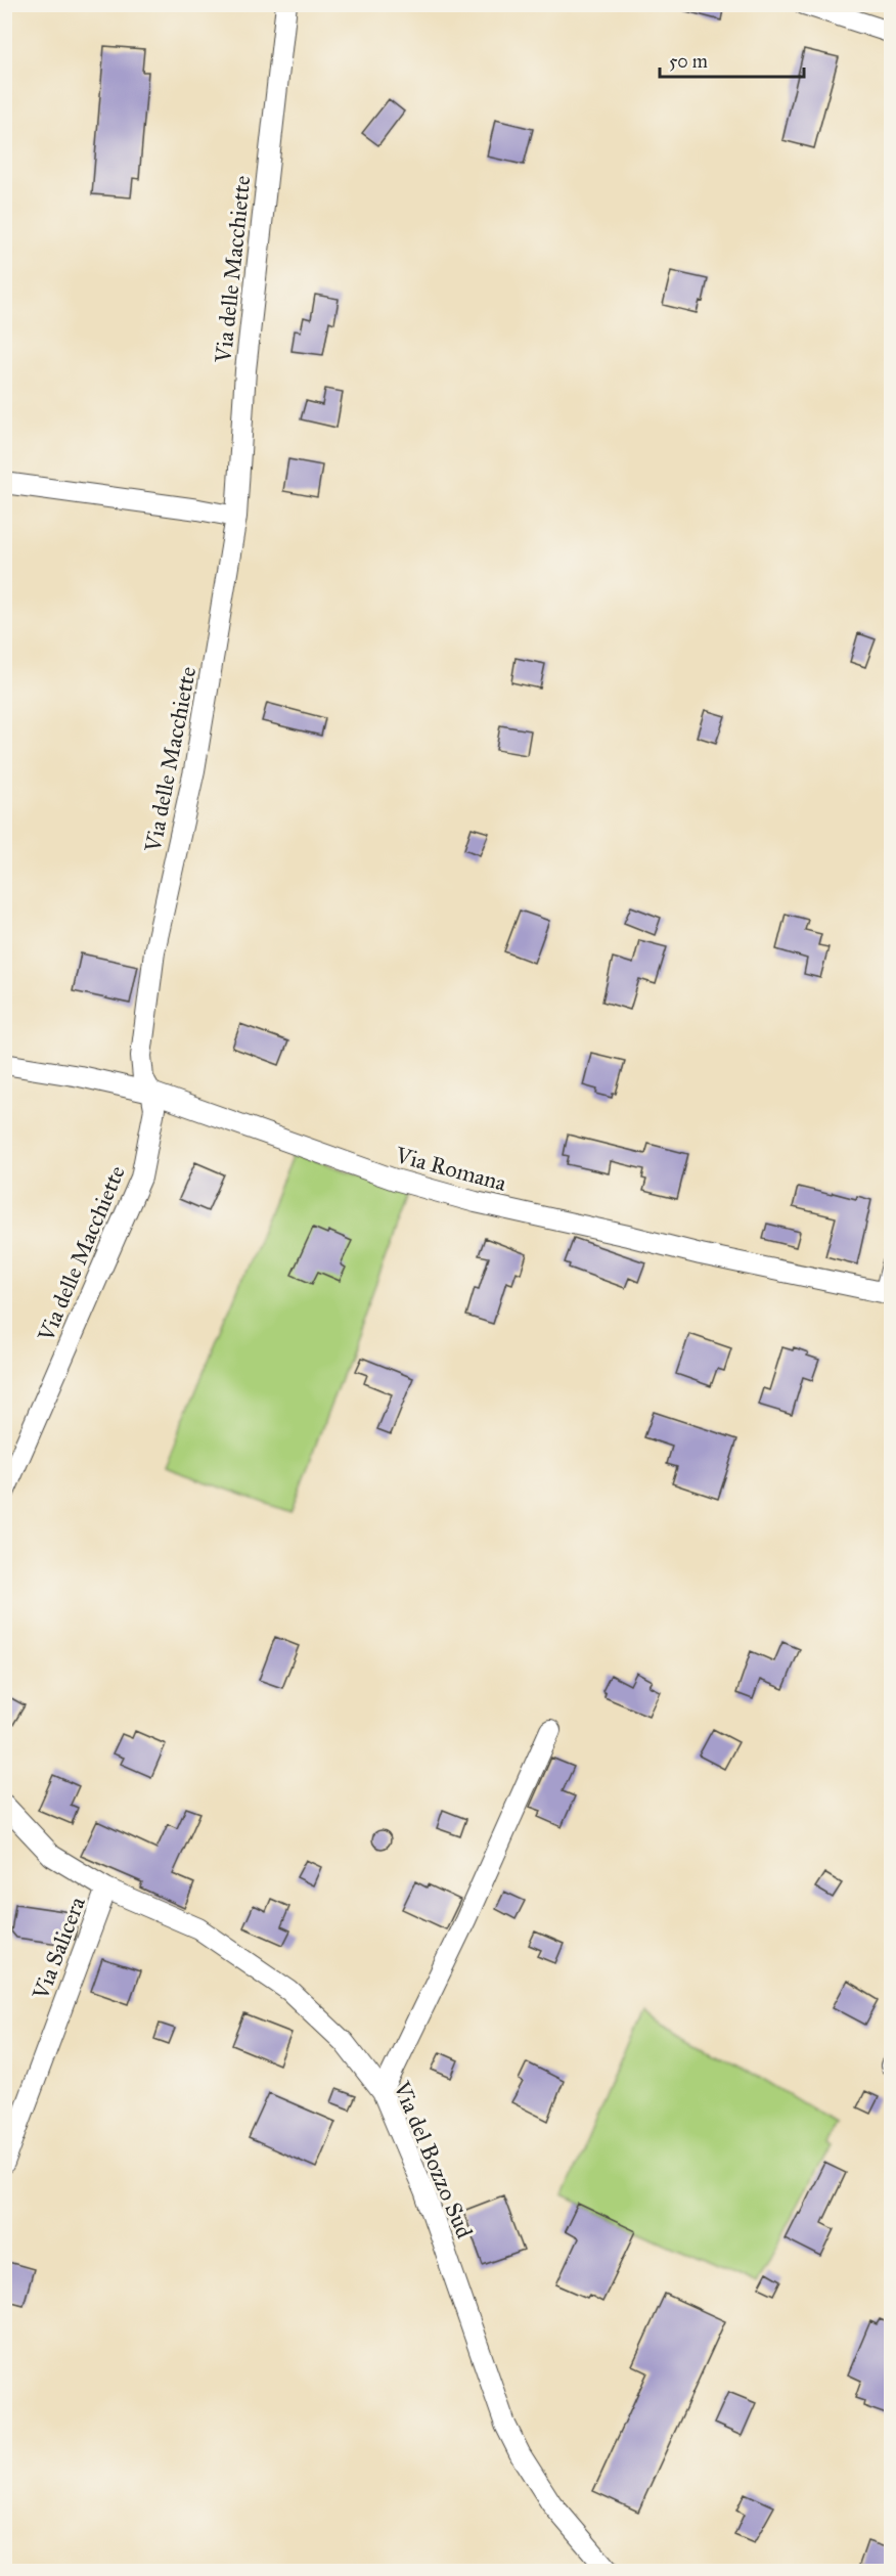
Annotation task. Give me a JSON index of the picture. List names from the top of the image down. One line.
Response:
{"streets":{"street":["Via delle Macchiette","Via Romana","Via Salicera","Via del Bozzo Sud"]},"crossings":[["Via delle Macchiette","Via Romana"],["Via Salicera","Via del Bozzo Sud"]],"scale_bar":"50 m"}
